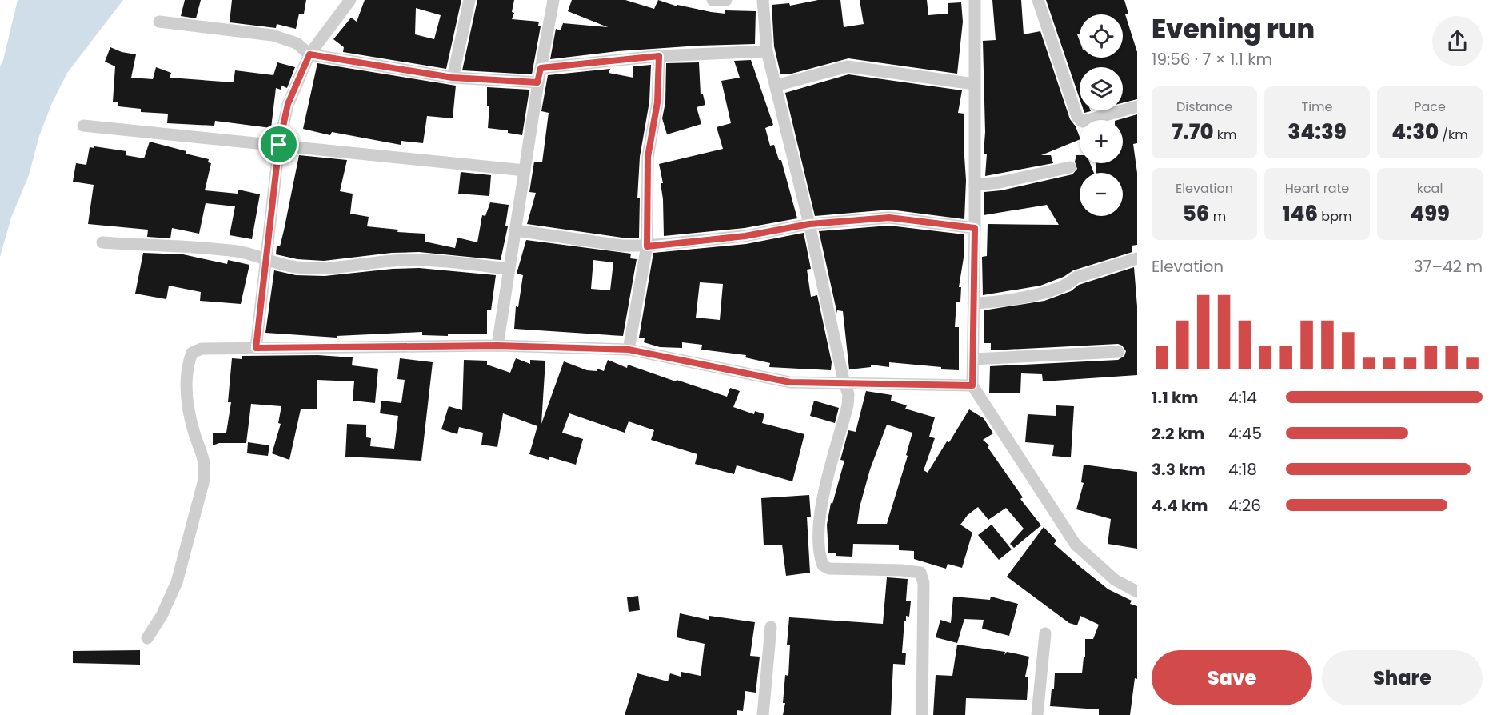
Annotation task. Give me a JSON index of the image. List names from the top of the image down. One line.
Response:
{"page":{"heading":["Evening run","19:56 · 7 × 1.1 km"],"map_buttons":["+","−"],"stats":[["Distance","7.70 km"],["Time","34:39"],["Pace","4:30 /km"],["Elevation","56 m"],["Heart rate","146 bpm"],["kcal","499"]],"chart":["Elevation","37–42 m"],"list":[{"name":"1.1 km","note":"4:14"},{"name":"2.2 km","note":"4:45"},{"name":"3.3 km","note":"4:18"},{"name":"4.4 km","note":"4:26"}],"buttons":["Save","Share"]}}
